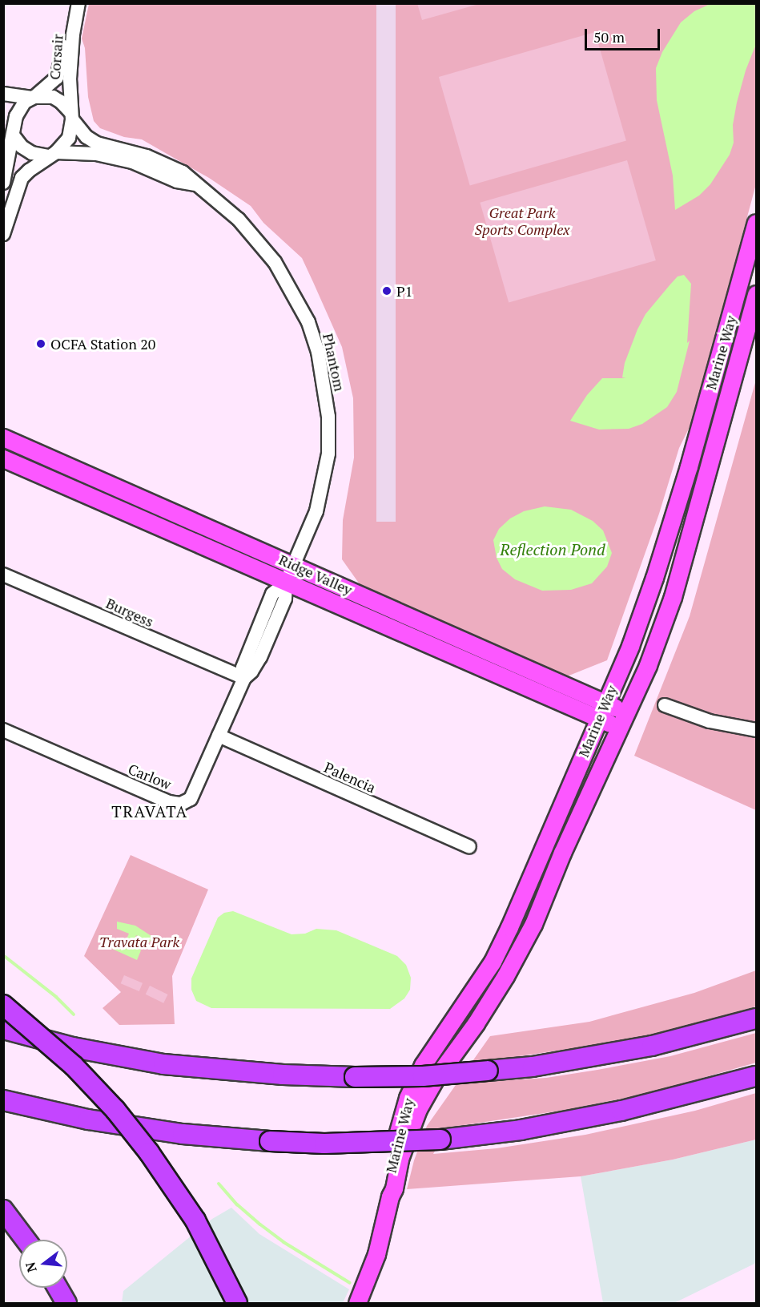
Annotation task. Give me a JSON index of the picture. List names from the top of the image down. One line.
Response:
{"streets":{"main road":["Marine Way","Ridge Valley"],"street":["Corsair","Phantom","Burgess","Carlow","Palencia"]},"crossings":[["Corsair","Phantom"],["Marine Way","Ridge Valley"],["Phantom","Ridge Valley"],["Phantom","Carlow"],["Ridge Valley","Carlow"],["Burgess","Carlow"],["Carlow","Palencia"]],"districts":["TRAVATA"],"water":["Reflection Pond"],"parks":["Great Park Sports Complex","Travata Park"],"places":["P1","OCFA Station 20"],"scale_bar":"50 m","north":"left"}
